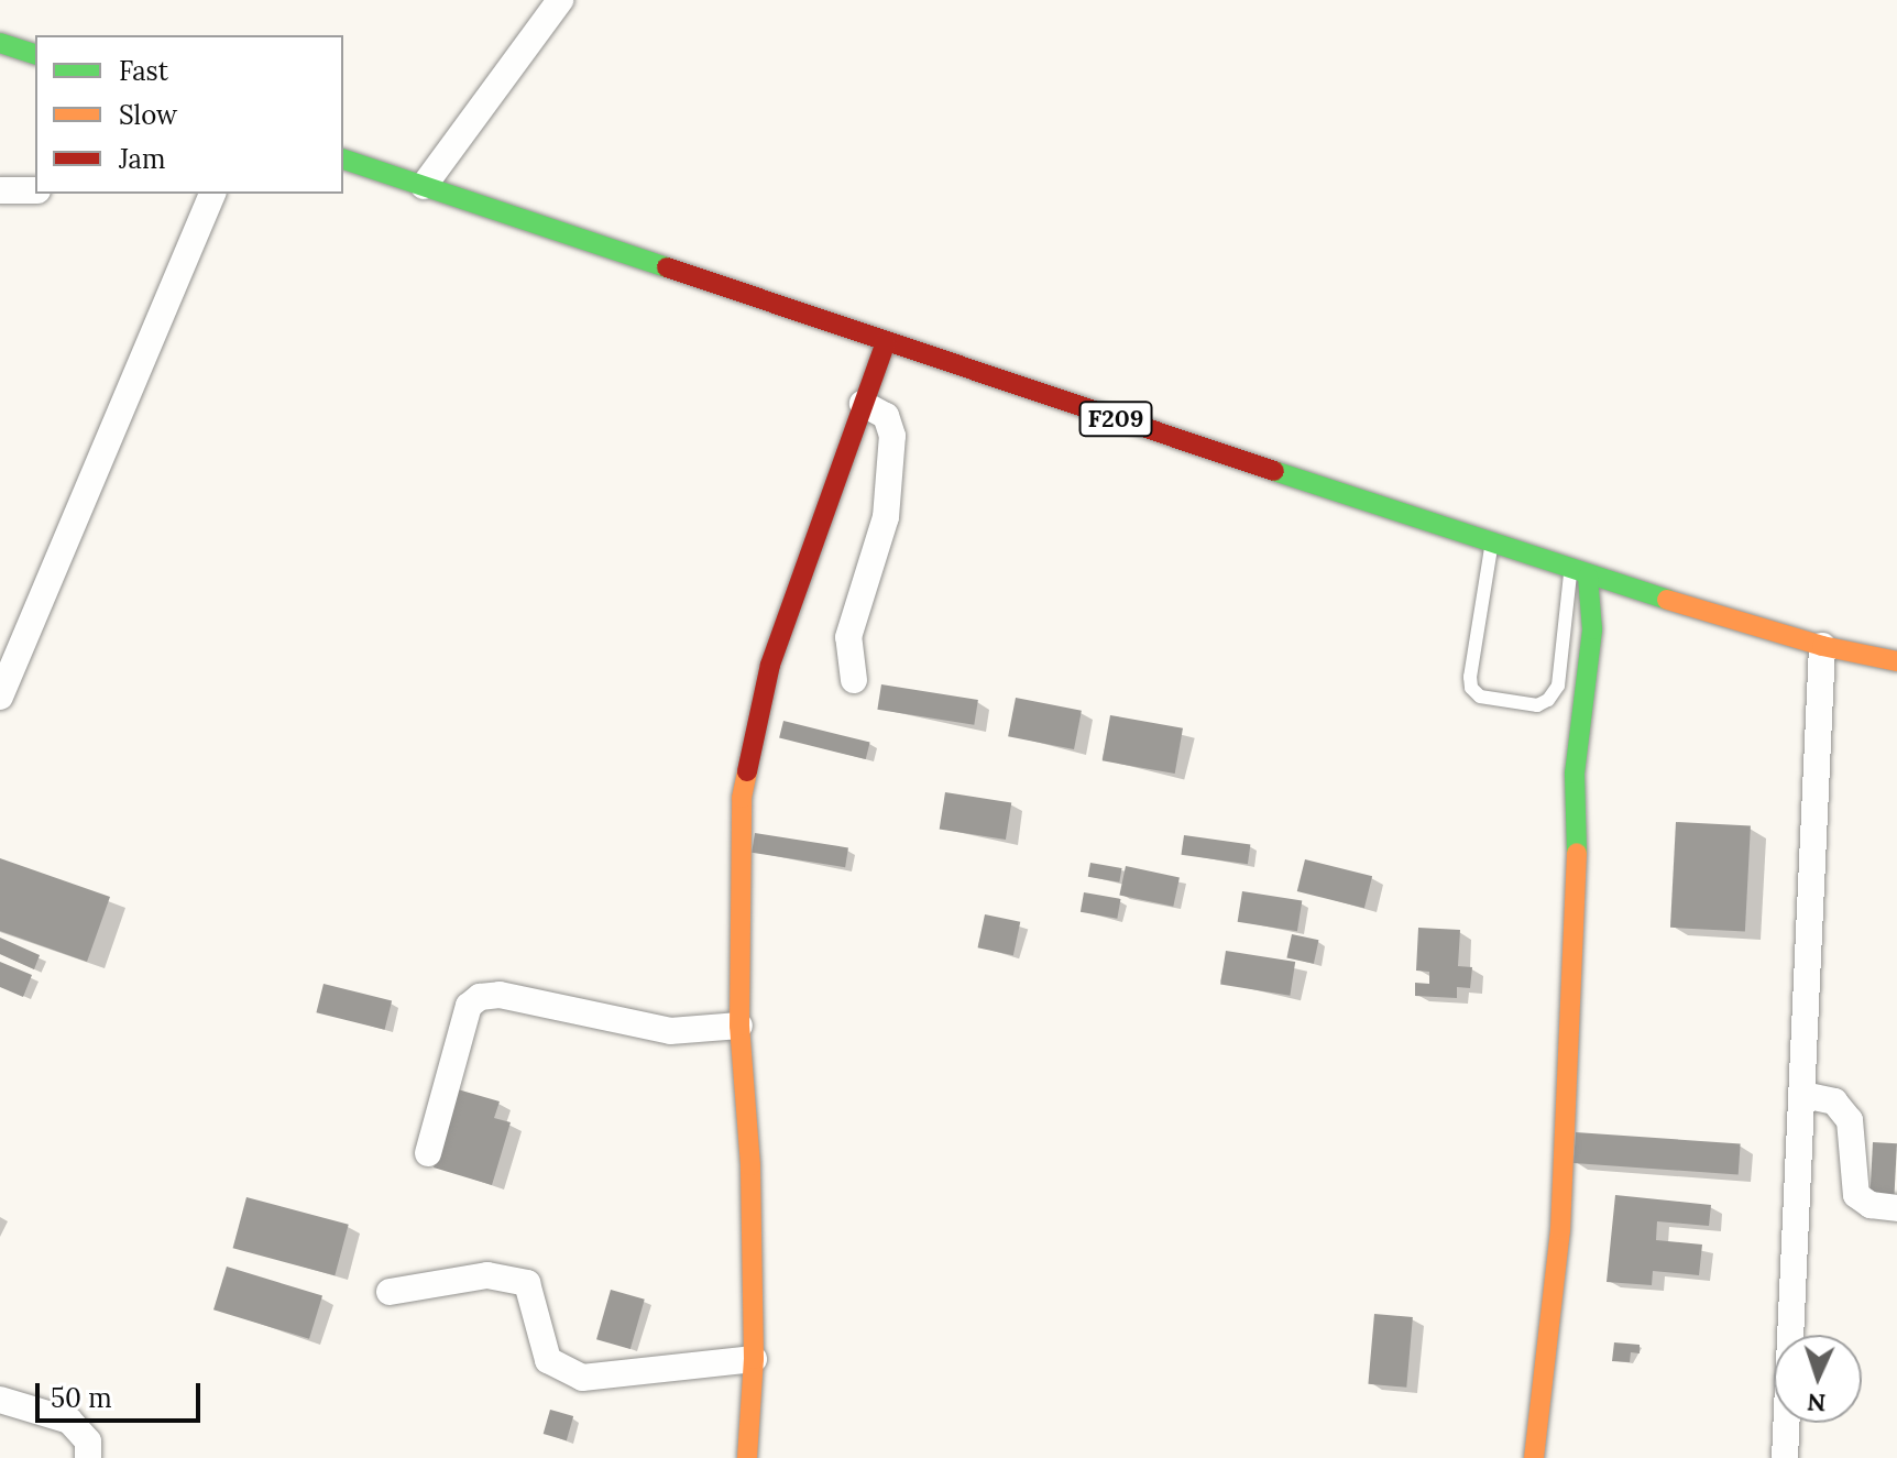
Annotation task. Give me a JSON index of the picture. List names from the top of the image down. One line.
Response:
{"streets":{"street":["F209"]},"legend":["Fast","Slow","Jam"],"scale_bar":"50 m","north":"bottom"}
